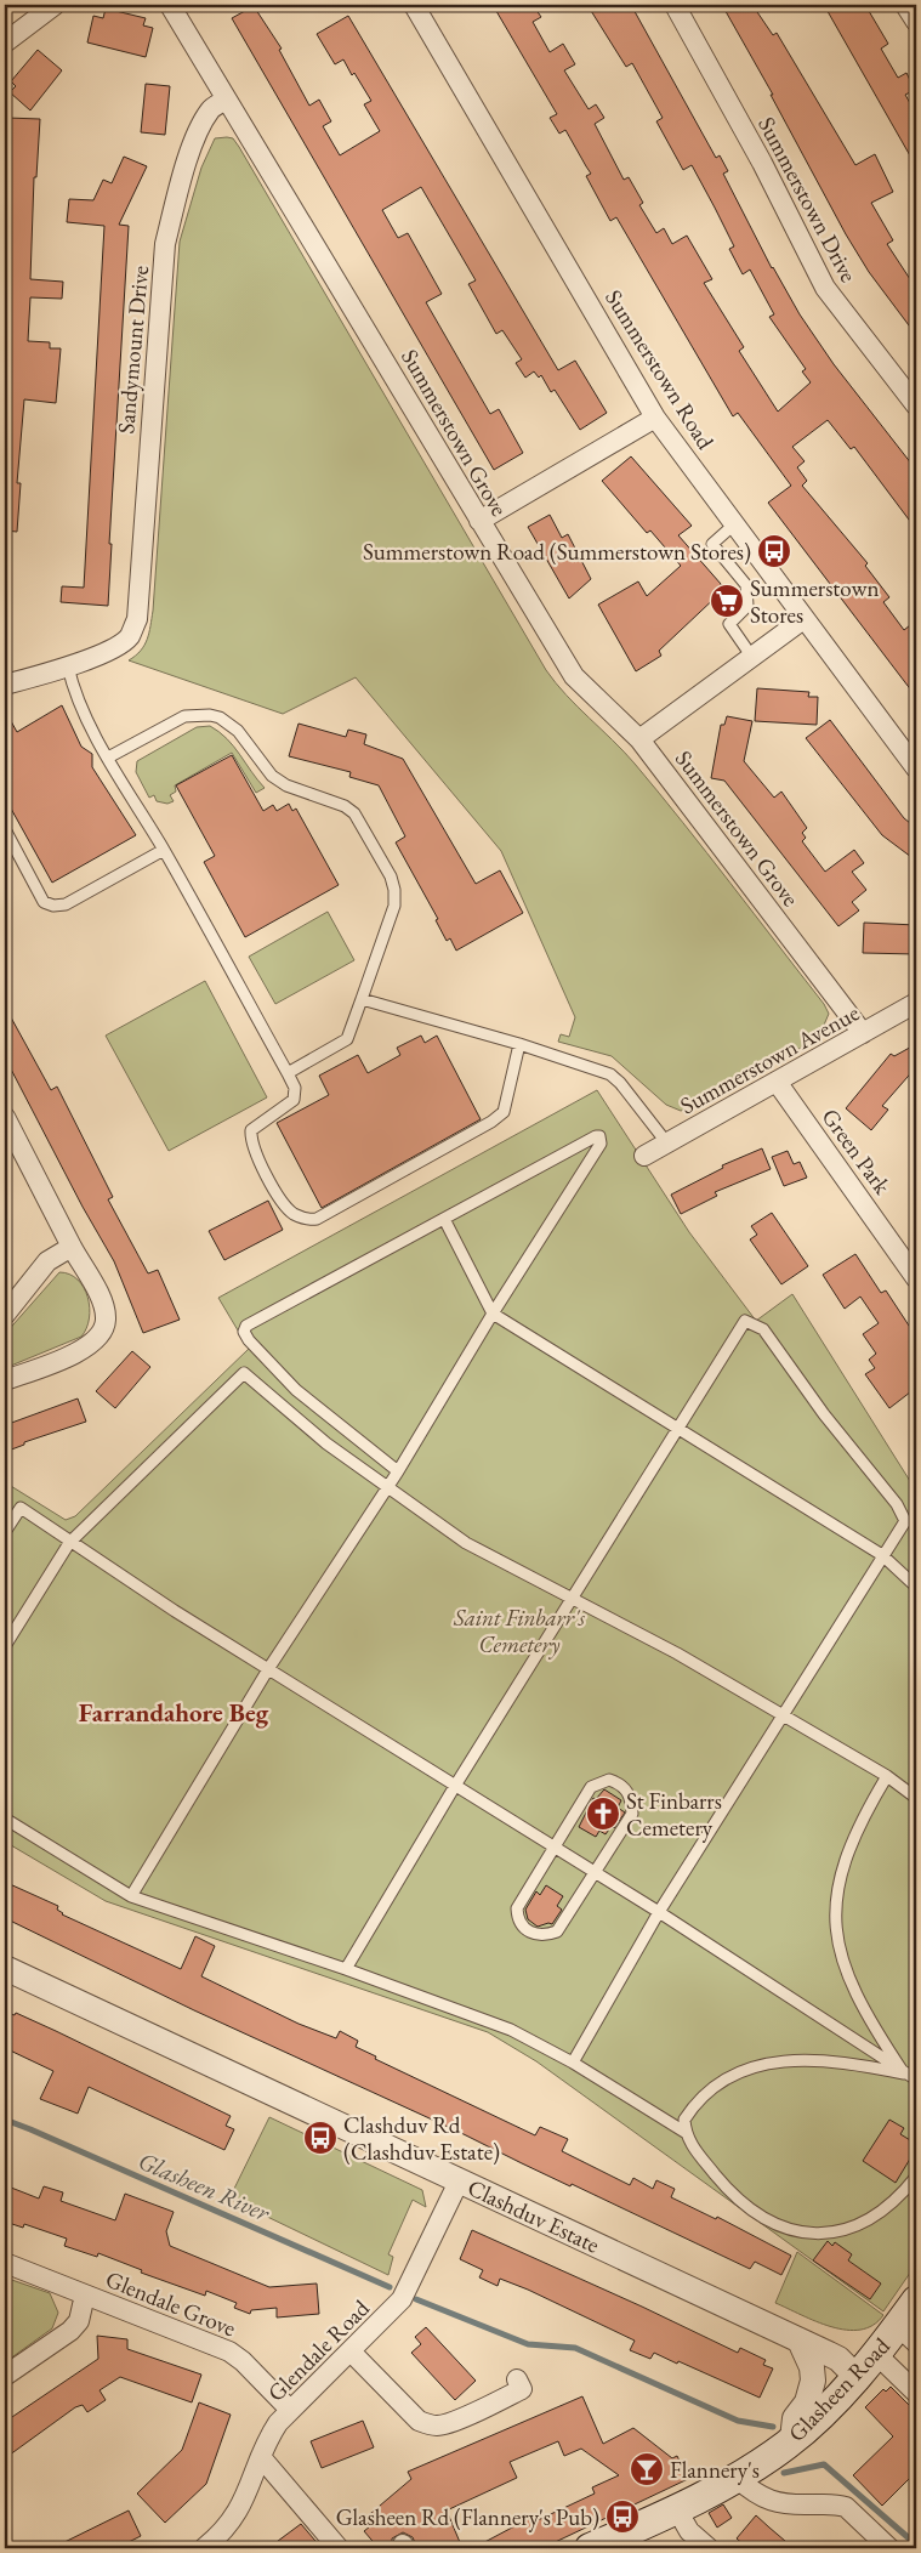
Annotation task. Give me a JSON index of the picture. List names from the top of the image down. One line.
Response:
{"streets":{"main road":["Glasheen Road"],"street":["Summerstown Drive","Sandymount Drive","Summerstown Road","Summerstown Grove","Summerstown Avenue","Green Park","Clashduv Estate","Glendale Grove","Glendale Road"]},"crossings":[["Sandymount Drive","Summerstown Grove"],["Summerstown Grove","Summerstown Avenue"],["Summerstown Avenue","Green Park"],["Clashduv Estate","Glendale Road"],["Clashduv Estate","Glasheen Road"],["Glendale Grove","Glendale Road"]],"districts":["Farrandahore Beg"],"water":["Glasheen River"],"parks":["Saint Finbarr's Cemetery"],"places":{"bus stop":["Summerstown Road (Summerstown Stores)","Clashduv Rd (Clashduv Estate)","Glasheen Rd (Flannery's Pub)"],"supermarket":["Summerstown Stores"],"church":["St Finbarrs Cemetery"],"bar":["Flannery's"]}}
